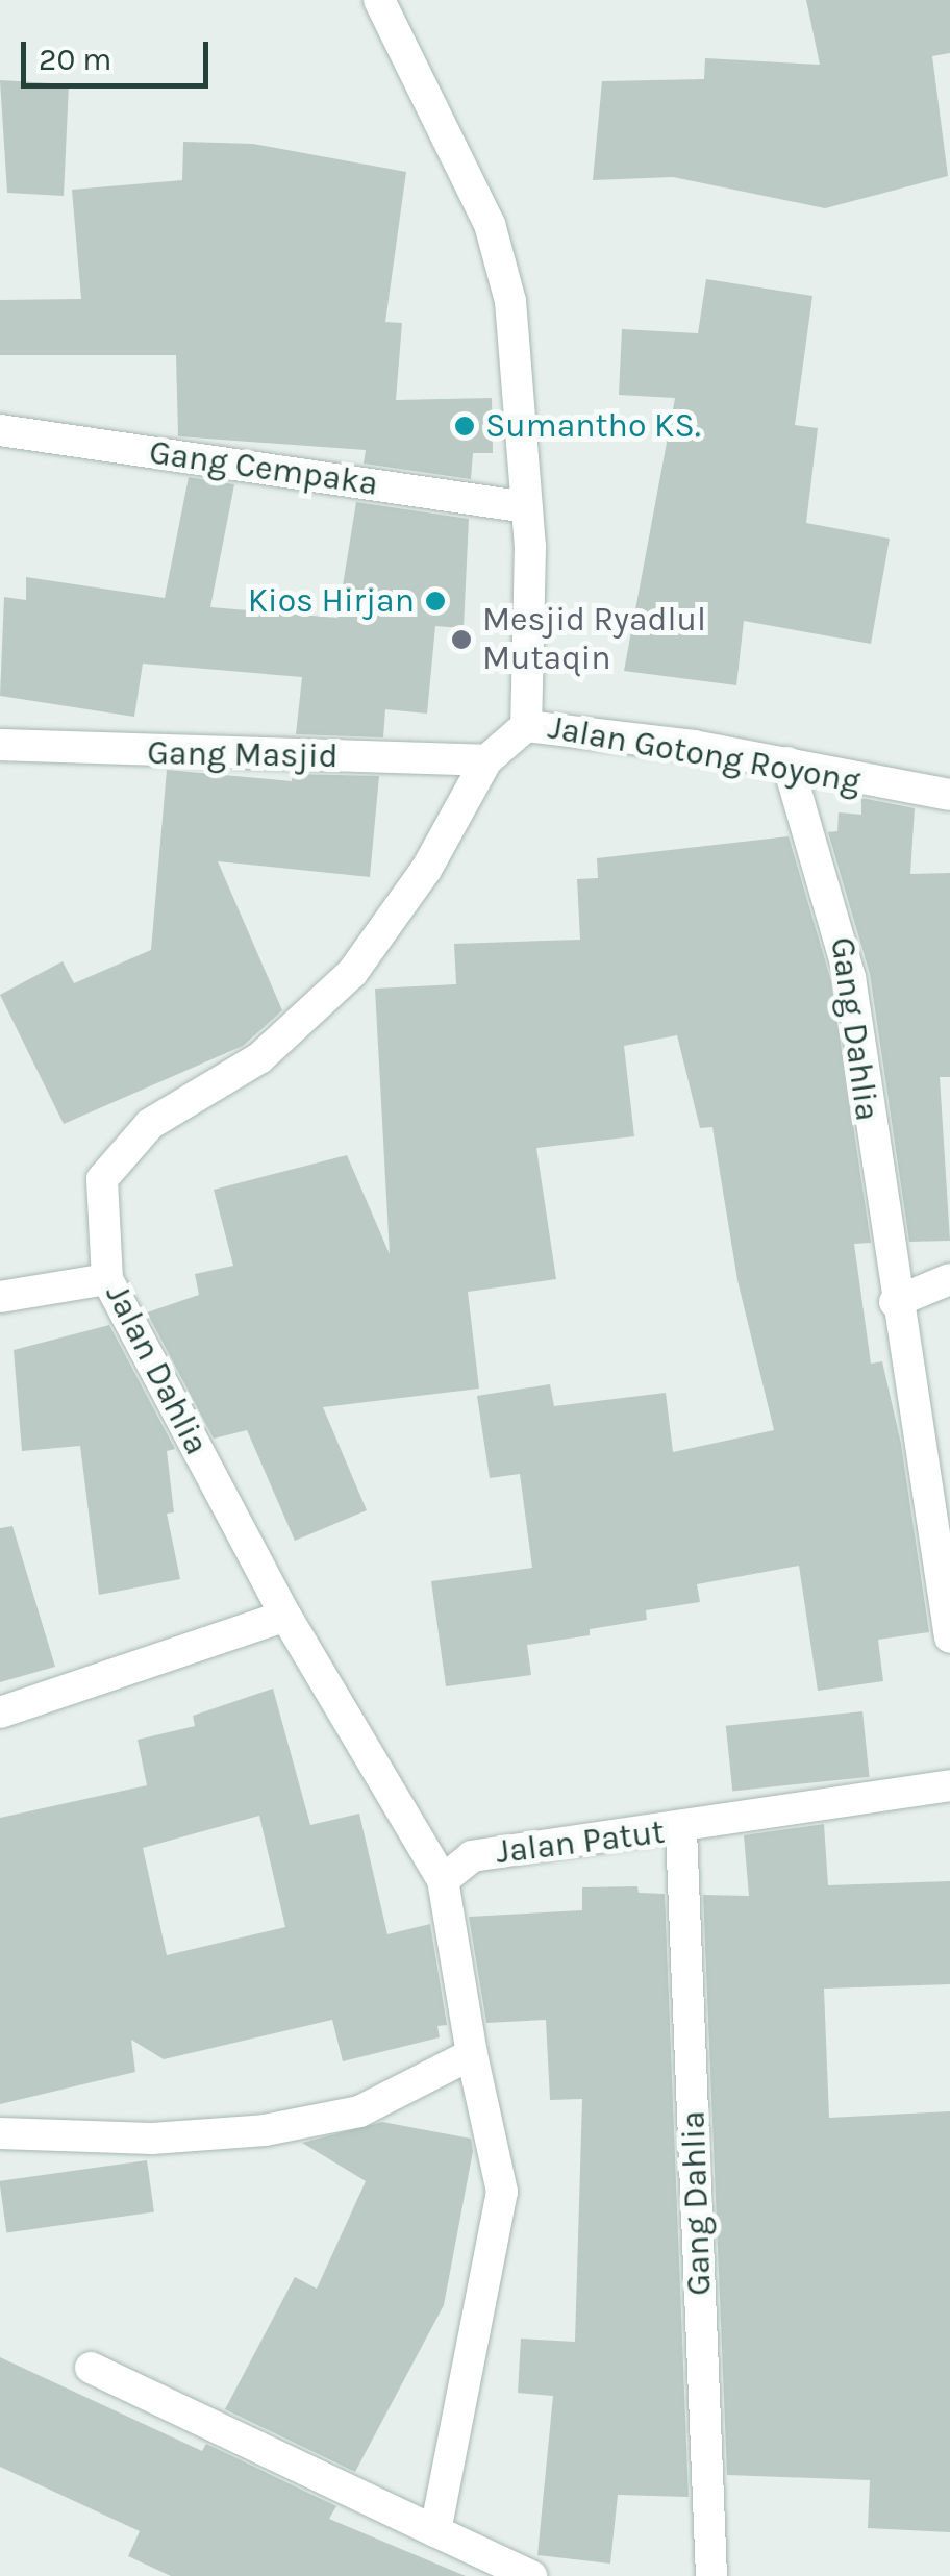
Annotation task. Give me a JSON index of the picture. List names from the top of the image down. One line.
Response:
{"streets":{"street":["Gang Cempaka","Gang Masjid","Jalan Gotong Royong","Gang Dahlia","Jalan Dahlia","Jalan Patut"]},"crossings":[["Gang Cempaka","Jalan Gotong Royong"],["Gang Masjid","Jalan Dahlia"],["Jalan Gotong Royong","Gang Dahlia"],["Jalan Gotong Royong","Jalan Dahlia"],["Gang Dahlia","Jalan Patut"],["Jalan Dahlia","Jalan Patut"]],"places":["Sumantho KS.","Kios Hirjan","Mesjid Ryadlul Mutaqin"],"scale_bar":"20 m"}
